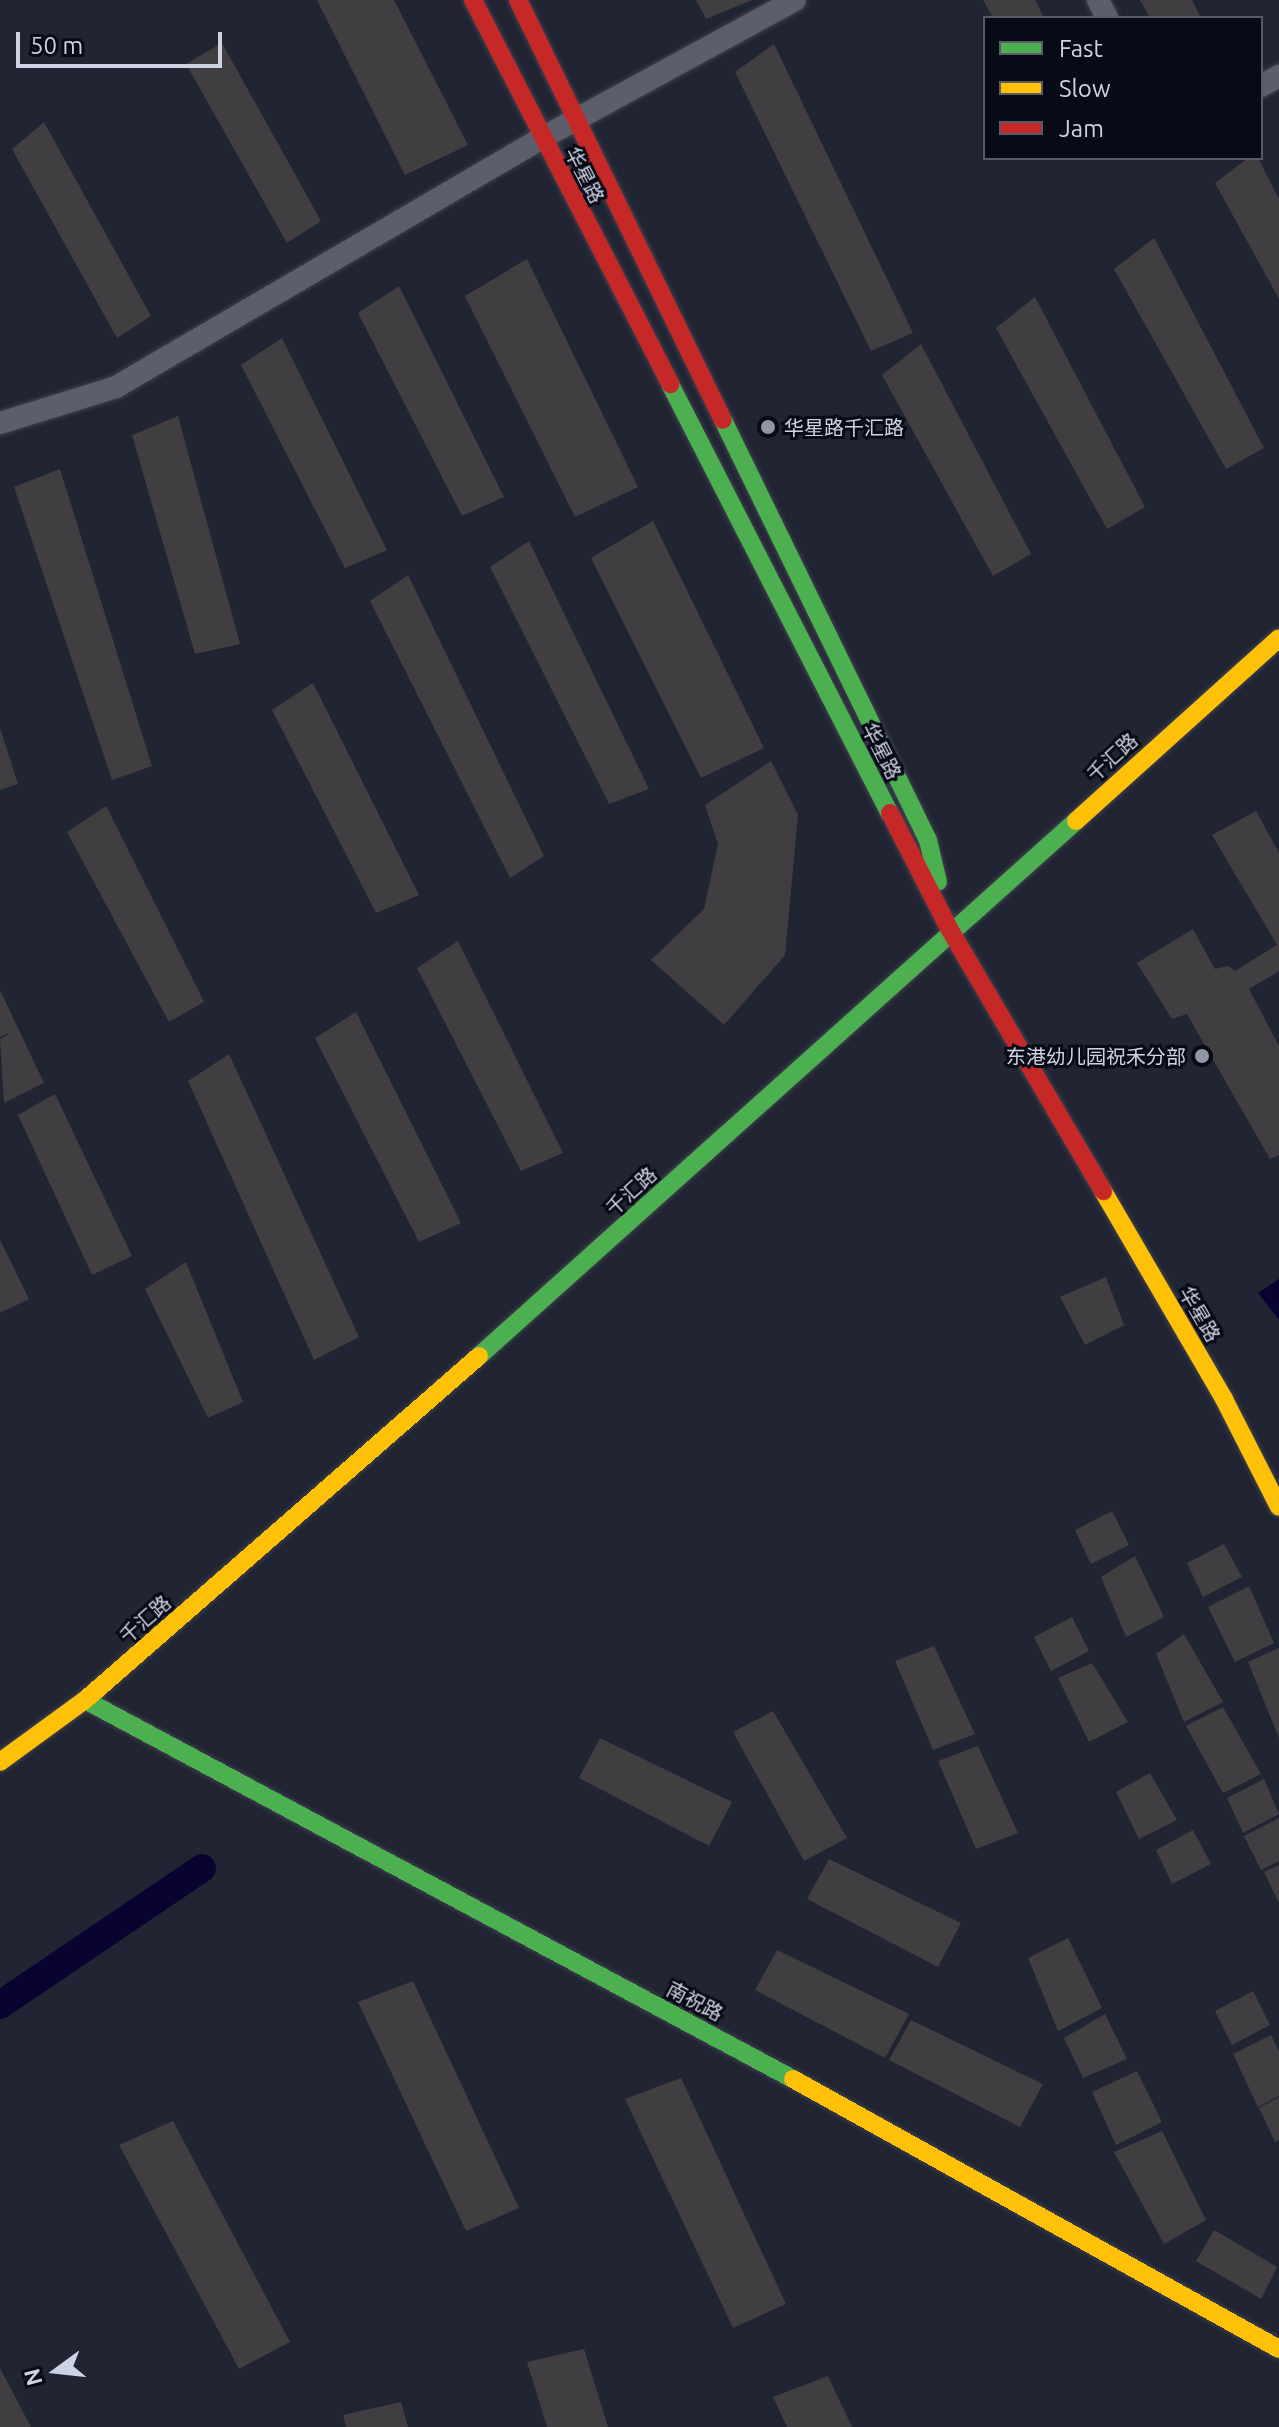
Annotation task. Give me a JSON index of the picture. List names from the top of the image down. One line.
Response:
{"streets":{"street":["华星路","千汇路","南祝路"]},"crossings":[["华星路","千汇路"],["千汇路","南祝路"]],"places":["华星路千汇路","东港幼儿园祝禾分部"],"legend":["Fast","Slow","Jam"],"scale_bar":"50 m","north":"left"}
